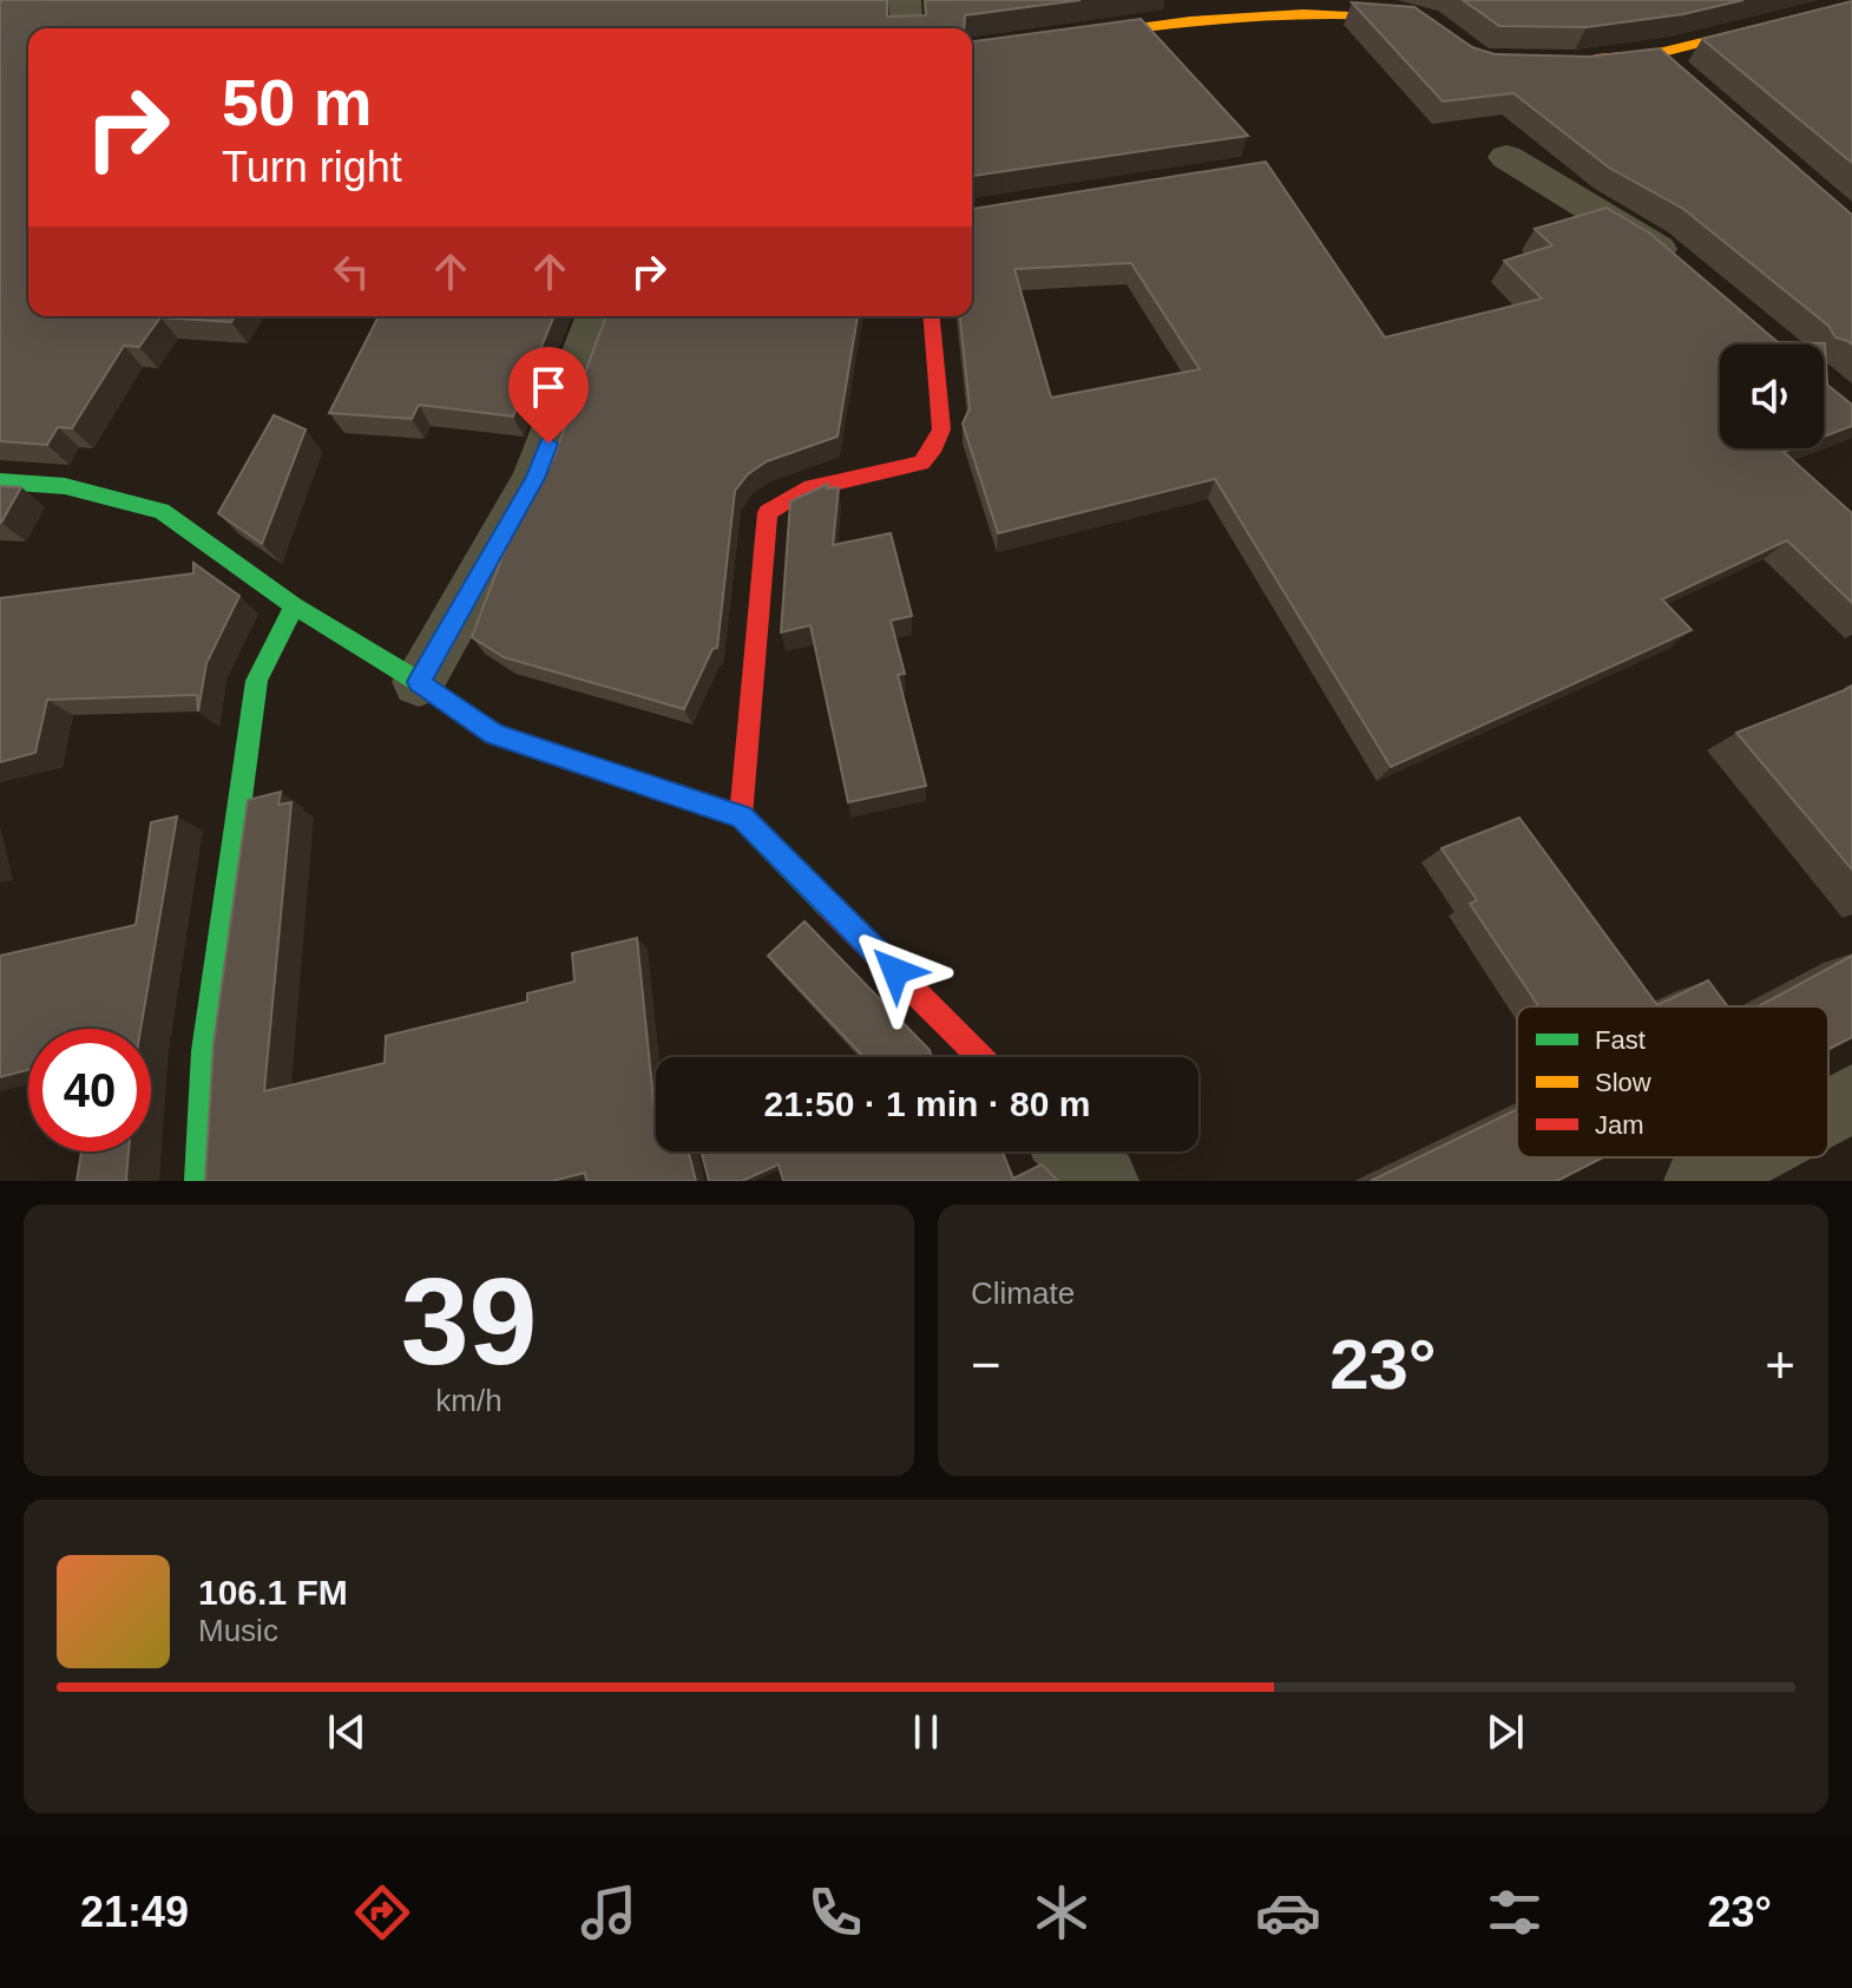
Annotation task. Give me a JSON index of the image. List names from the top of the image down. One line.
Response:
{"legend":["Fast","Slow","Jam"],"page":{"turn":["50 m","Turn right"],"limit":"40","trip":"21:50 · 1 min · 80 m","tile":[["39","km/h"],"Climate"],"heat":["−","23°","+"],"song":["106.1 FM","Music"],"tabs":["21:49","23°"]}}
